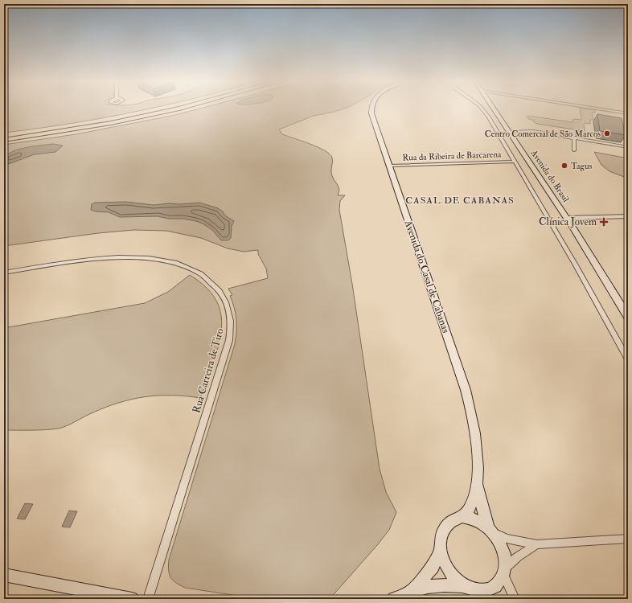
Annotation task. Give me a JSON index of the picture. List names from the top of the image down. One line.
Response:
{"streets":{"street":["Rua da Ribeira de Barcarena","Avenida do Brasil","Avenida do Casal de Cabanas","Rua Carreira de Tiro"]},"crossings":[["Rua da Ribeira de Barcarena","Avenida do Casal de Cabanas"]],"districts":["CASAL DE CABANAS"],"places":{"other":["Centro Comercial de São Marcos","Tagus"],"health":["Clínica Jovem"]}}
